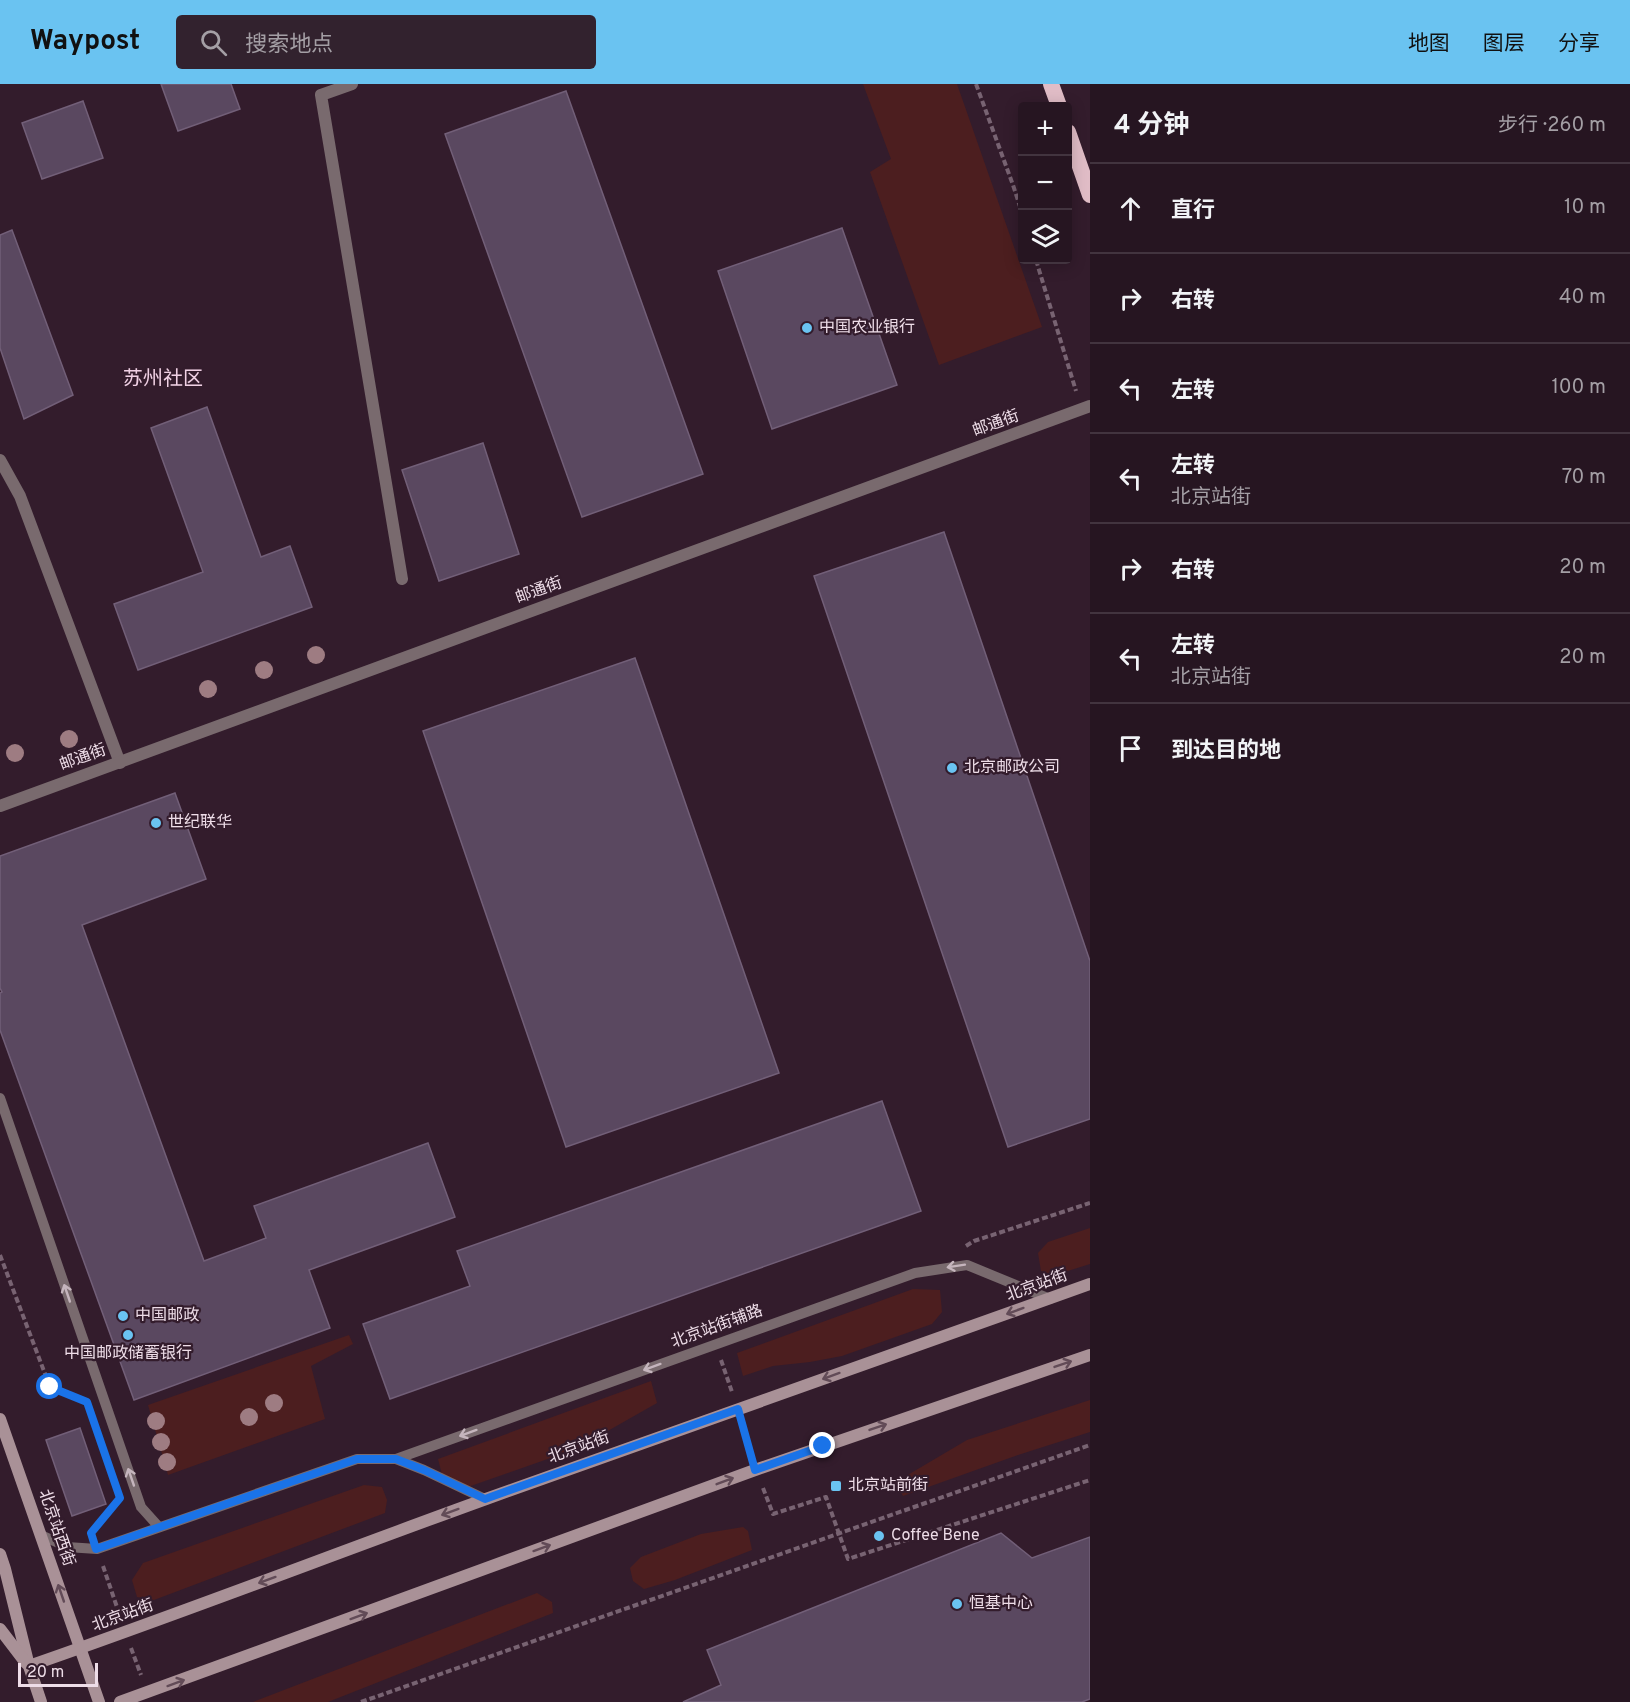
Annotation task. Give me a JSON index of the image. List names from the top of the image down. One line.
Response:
{"streets":{"main road":["北京站街","北京站西街"],"street":["邮通街"],"lane":["北京站街辅路"]},"crossings":[["北京站街","北京站街辅路"],["北京站街","北京站西街"]],"one_way":["北京站街辅路"],"districts":["苏州社区"],"places":{"other":["中国农业银行","北京邮政公司","世纪联华","中国邮政","中国邮政储蓄银行","Coffee Bene","恒基中心"],"transit":["北京站前街"]},"scale_bar":"20 m","page":{"header":"Waypost","search":"搜索地点","nav":["地图","图层","分享"],"heading":["4 分钟","步行 · 260 m"],"map_buttons":["+","−"],"list":[["直行","10 m"],["右转","40 m"],["左转","100 m"],["左转","北京站街","70 m"],["右转","20 m"],["左转","北京站街","20 m"],"到达目的地"],"scale":"20 m"}}
